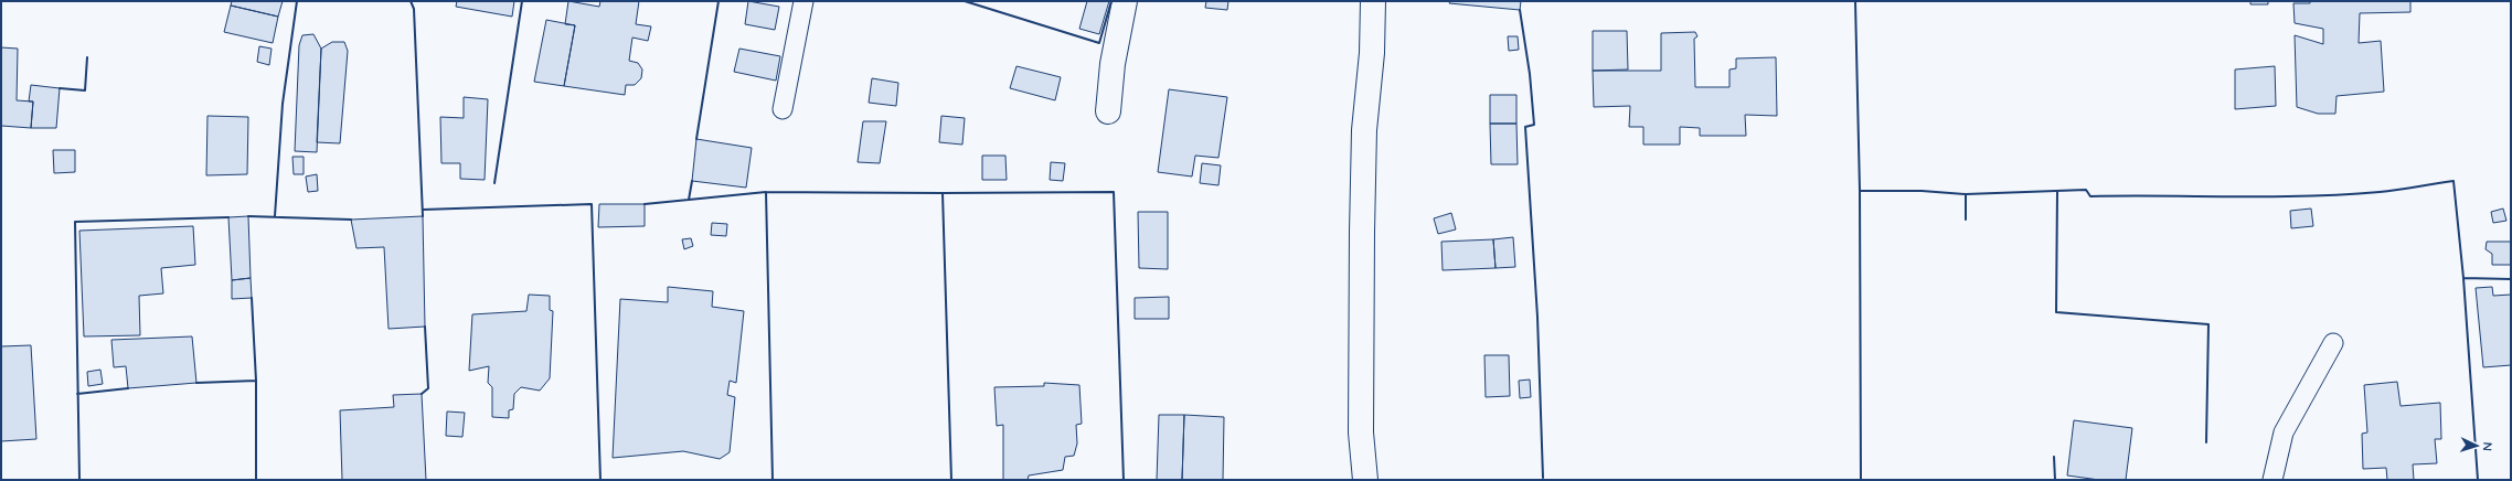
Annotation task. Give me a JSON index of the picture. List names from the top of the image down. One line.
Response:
{"north":"right"}
